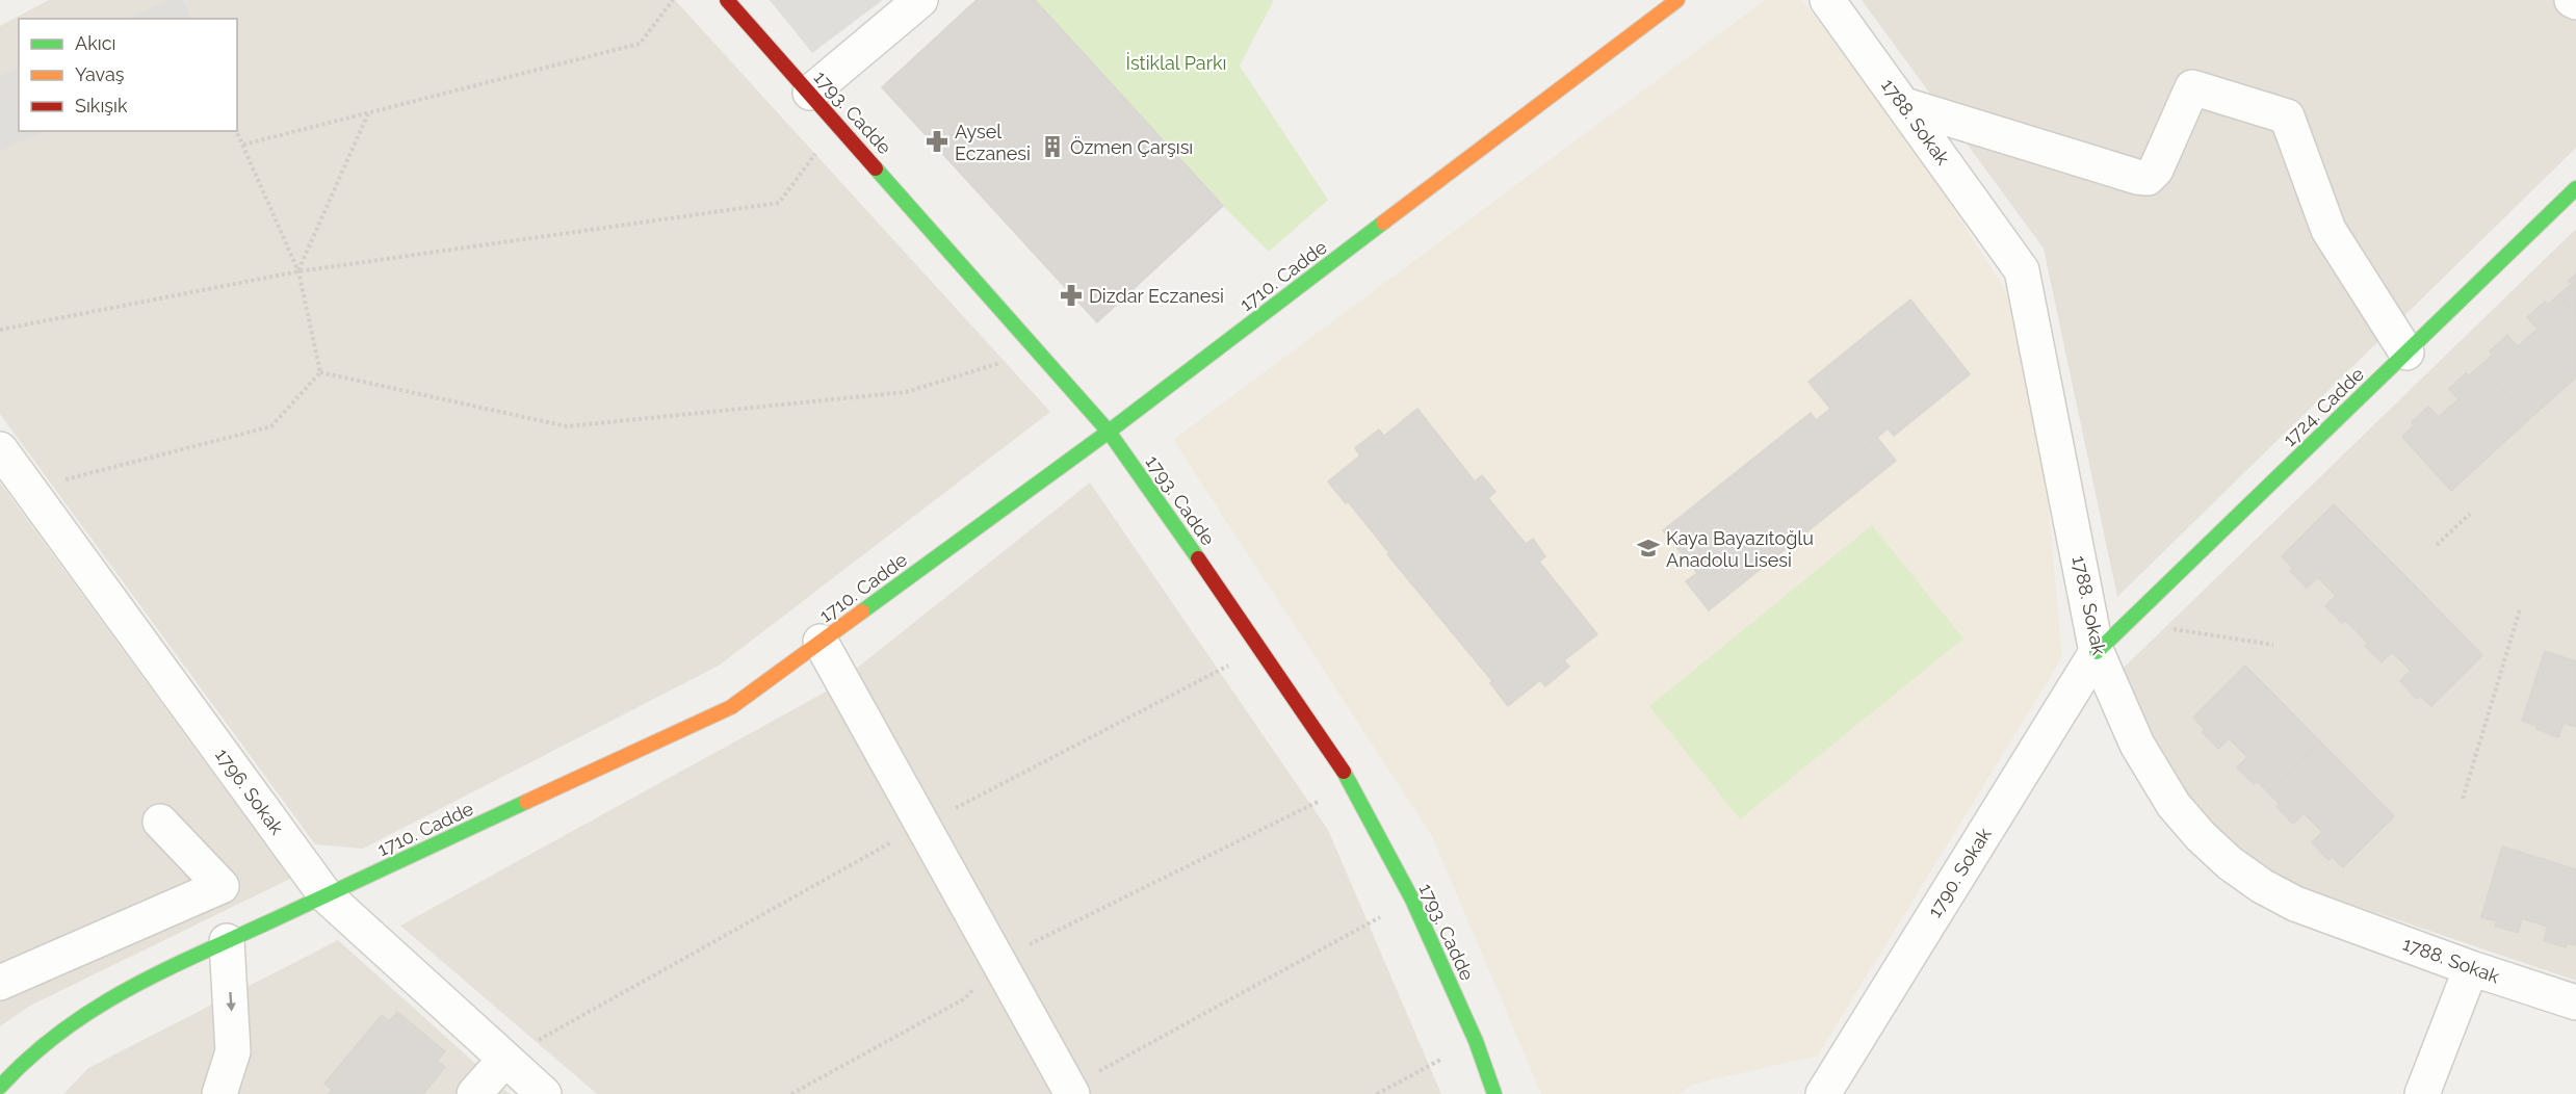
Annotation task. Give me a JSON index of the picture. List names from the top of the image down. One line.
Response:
{"streets":{"street":["1793. Cadde","1788. Sokak","1710. Cadde","1724. Cadde","1796. Sokak","1790. Sokak"]},"crossings":[["1793. Cadde","1710. Cadde"],["1788. Sokak","1724. Cadde"],["1788. Sokak","1790. Sokak"],["1710. Cadde","1796. Sokak"],["1724. Cadde","1790. Sokak"]],"parks":["İstiklal Parkı"],"places":{"pharmacy":["Aysel Eczanesi","Dizdar Eczanesi"],"building":["Özmen Çarşısı"],"school or university":["Kaya Bayazıtoğlu Anadolu Lisesi"]},"legend":["Akıcı","Yavaş","Sıkışık"]}
